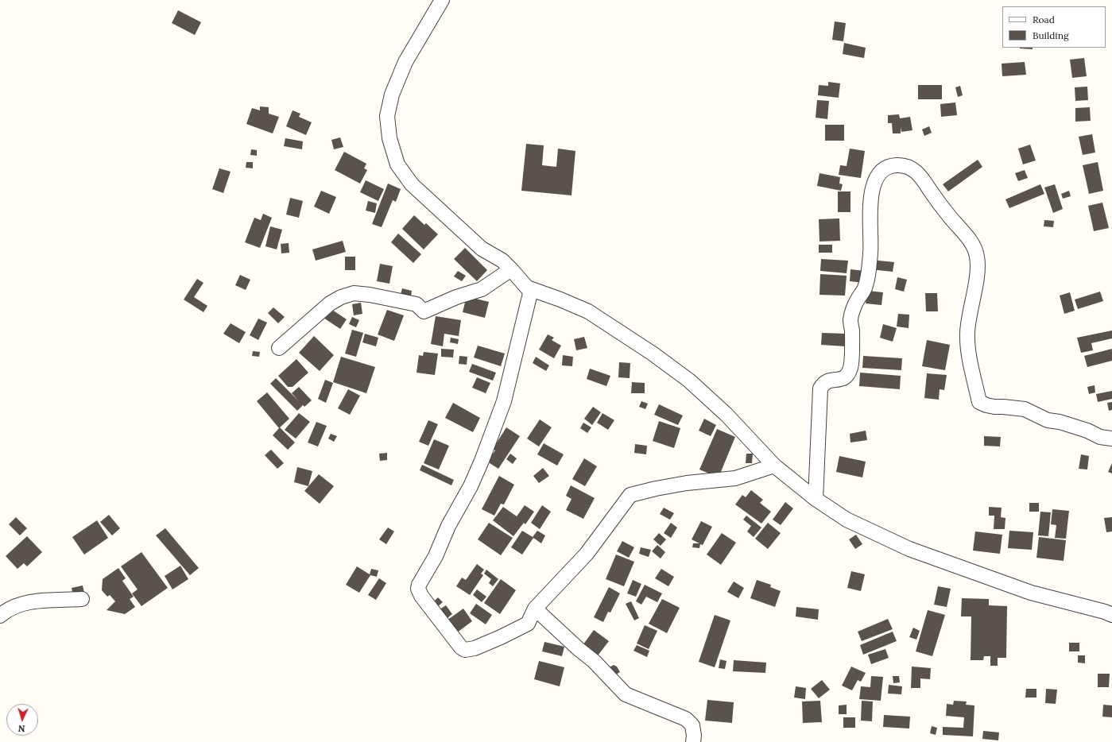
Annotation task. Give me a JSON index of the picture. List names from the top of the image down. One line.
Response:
{"legend":["Road","Building"],"north":"bottom"}
